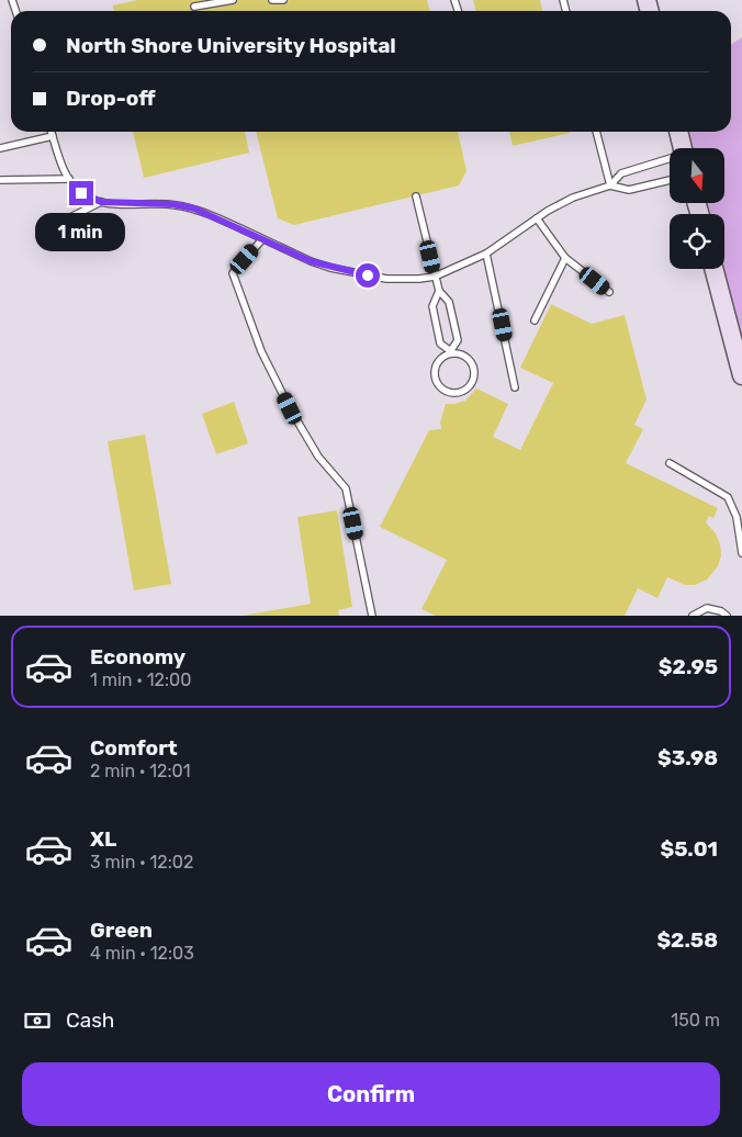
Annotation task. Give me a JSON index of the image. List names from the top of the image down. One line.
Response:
{"north":"bottom","page":{"banner":["North Shore University Hospital","Drop-off"],"bubble":"1 min","list":[{"name":"Economy","note":"1 min · 12:00","value":"$2.95"},{"name":"Comfort","note":"2 min · 12:01","value":"$3.98"},{"name":"XL","note":"3 min · 12:02","value":"$5.01"},{"name":"Green","note":"4 min · 12:03","value":"$2.58"}],"pay":["Cash","150 m"],"buttons":"Confirm"}}
